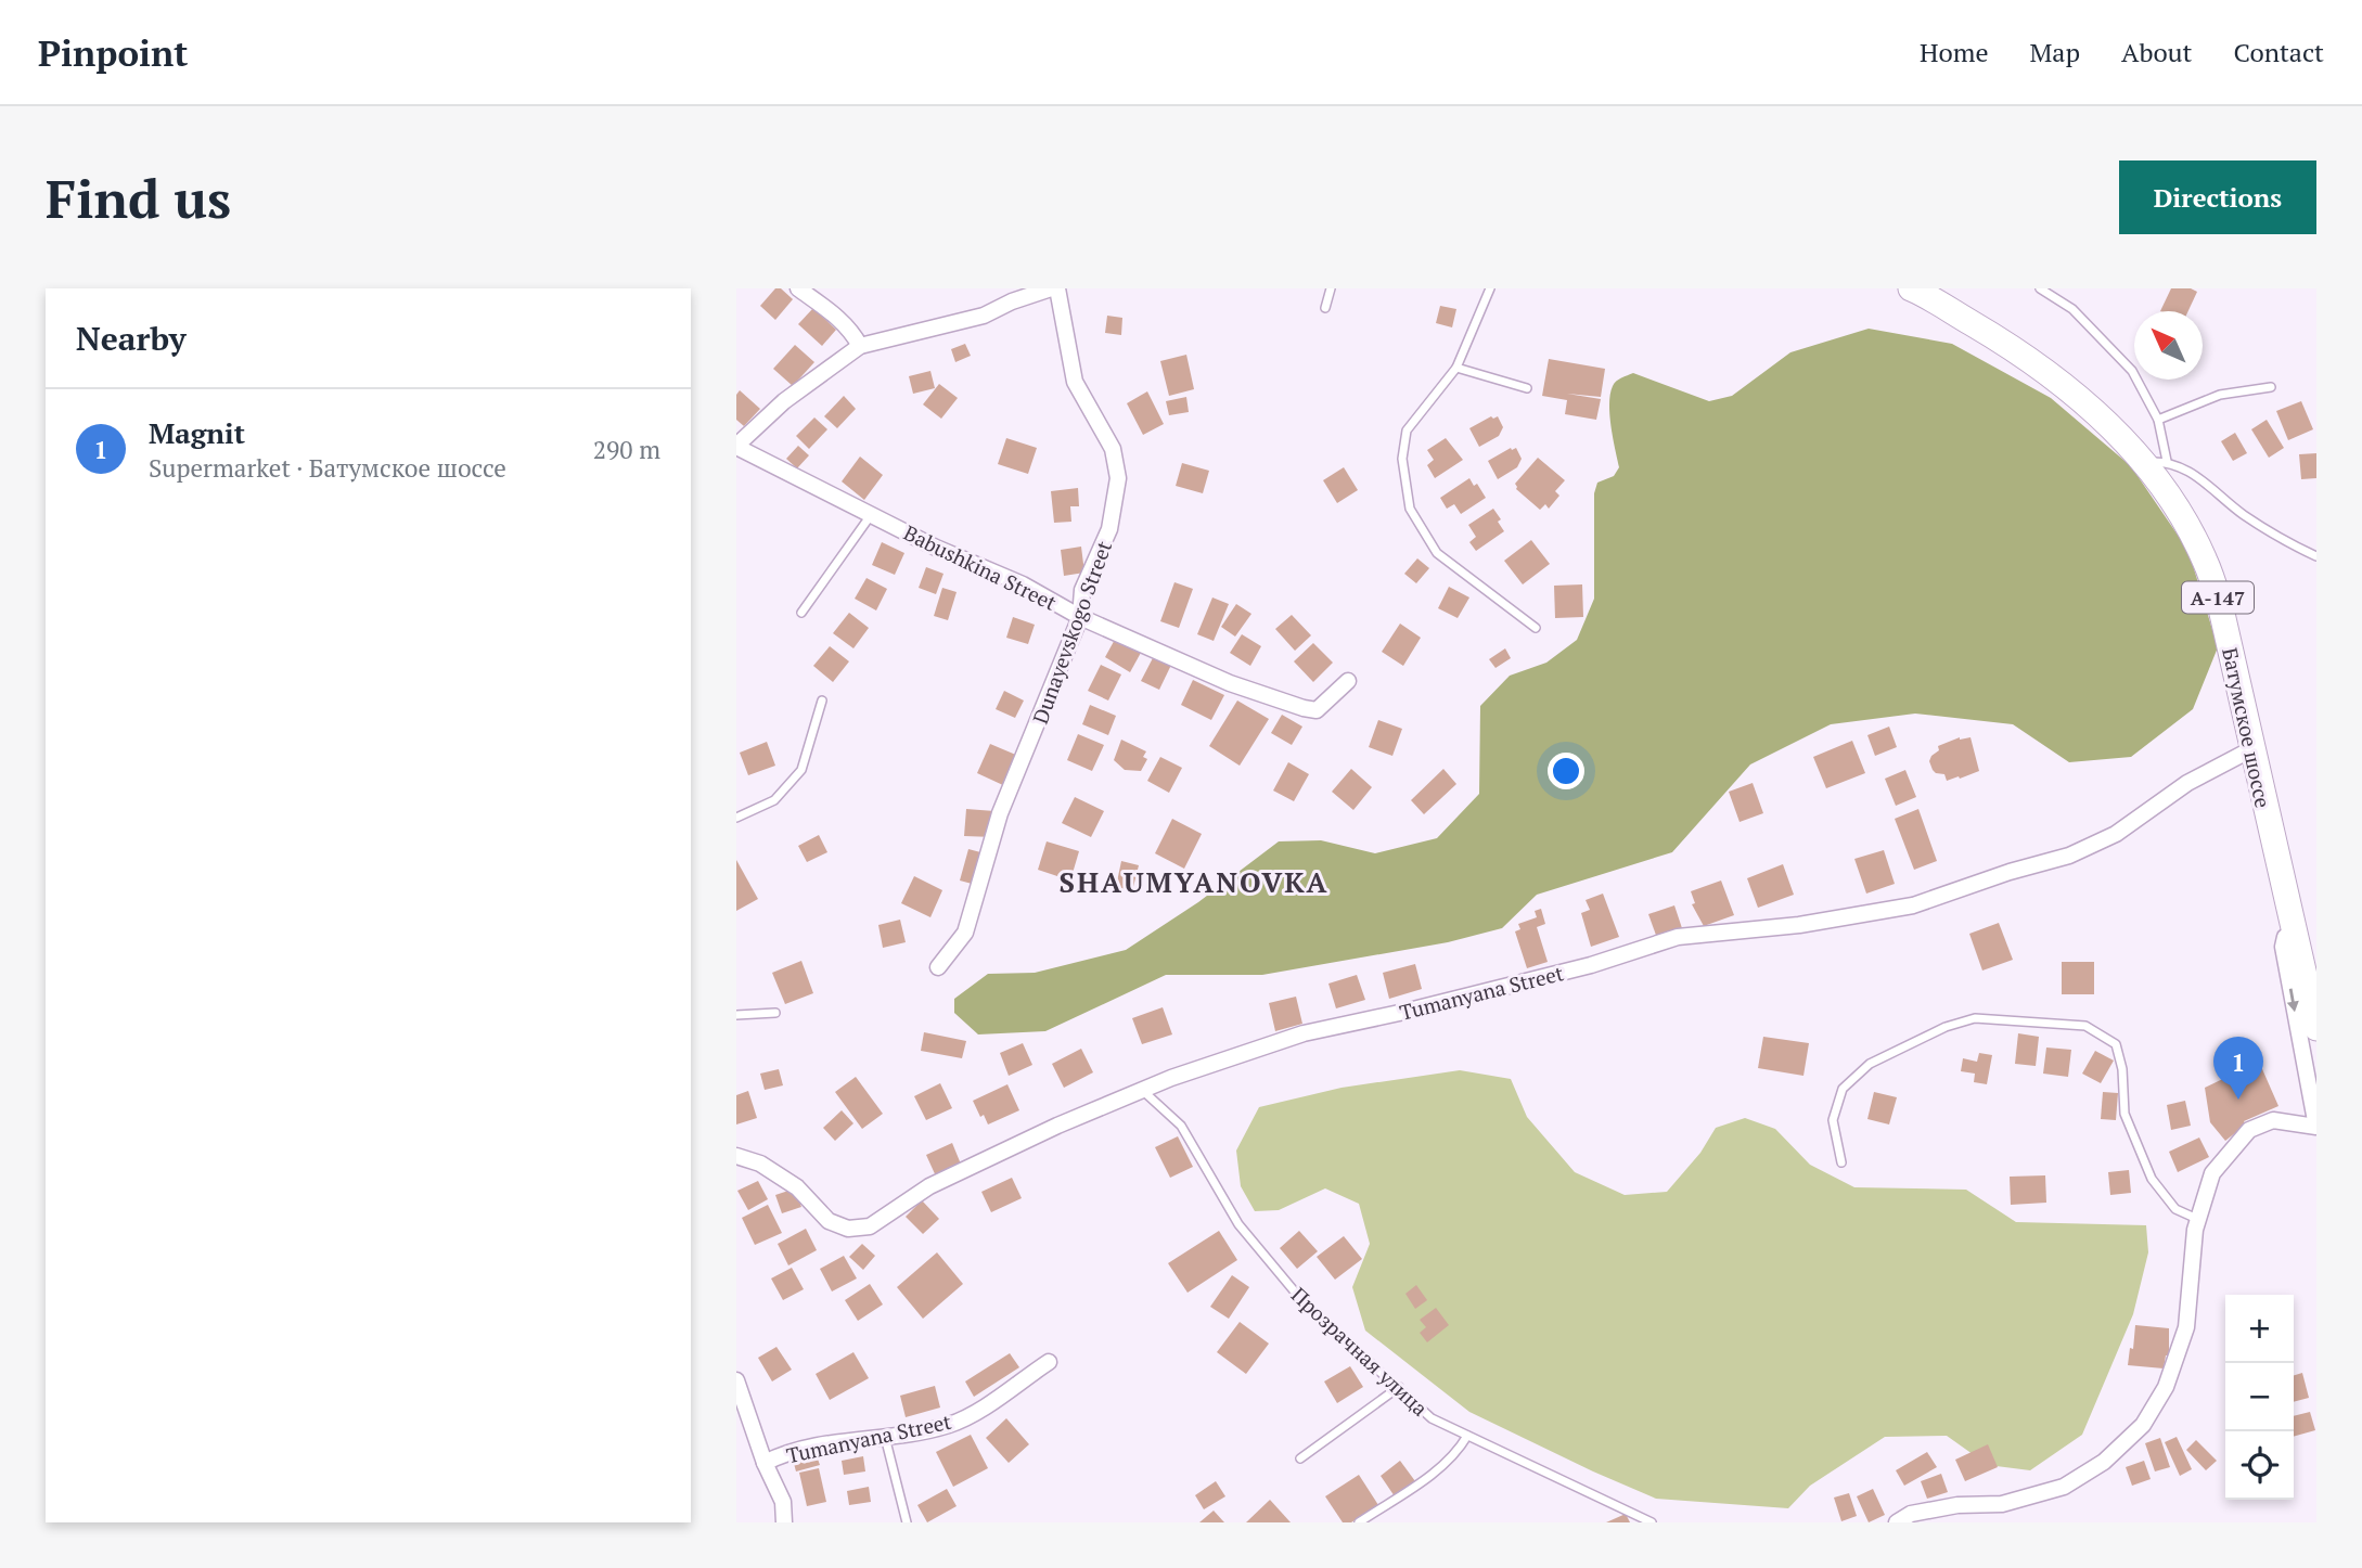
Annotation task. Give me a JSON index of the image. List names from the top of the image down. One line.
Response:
{"streets":{"highway":["А-147","Батумское шоссе"],"street":["Babushkina Street","Dunayevskogo Street","Tumanyana Street"],"lane":["Прозрачная улица"]},"crossings":[["Babushkina Street","Dunayevskogo Street"],["Батумское шоссе","Tumanyana Street"],["Tumanyana Street","Прозрачная улица"]],"districts":["SHAUMYANOVKA"],"north":"top left","page":{"header":"Pinpoint","nav":["Home","Map","About","Contact"],"buttons":"Directions","title":"Find us","heading":"Nearby","list":[{"mark":"1","name":"Magnit","note":"Supermarket · Батумское шоссе","value":"290 m"}],"pins":"1","map_buttons":["+","−"]}}
